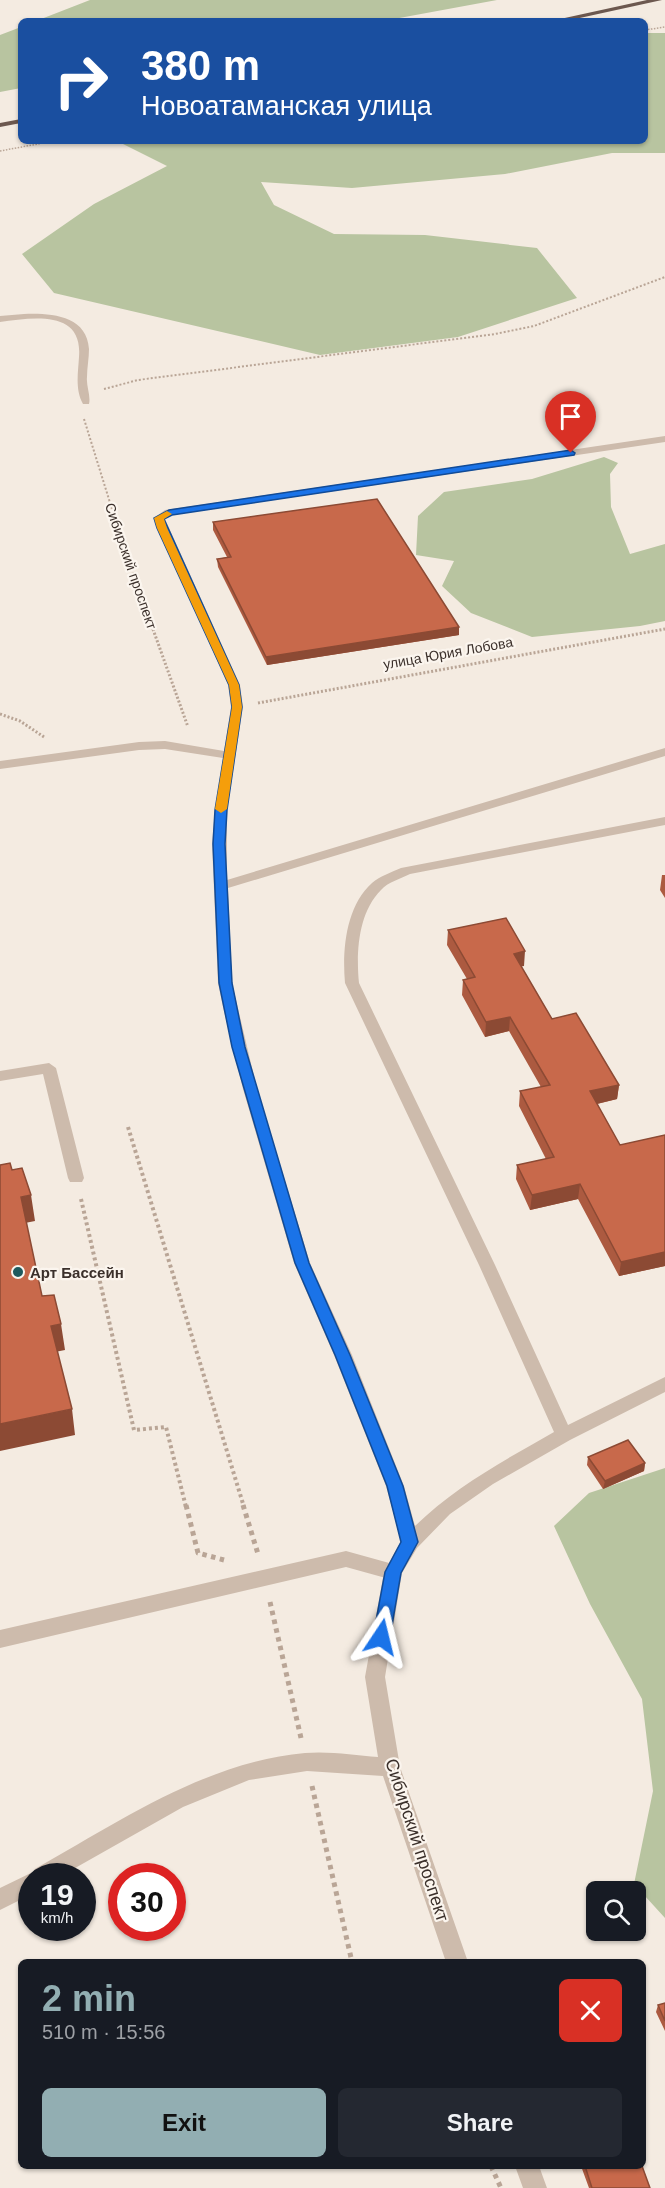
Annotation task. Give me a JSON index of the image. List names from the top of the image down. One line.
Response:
{"streets":{"street":["Сибирский проспект"],"path":["улица Юрия Лобова"]},"places":["Арт Бассейн"],"page":{"turn":["380 m","Новоатаманская улица"],"speed":"19 km/h","limit":"30","heading":["2 min","510 m · 15:56"],"buttons":["Exit","Share"]}}
